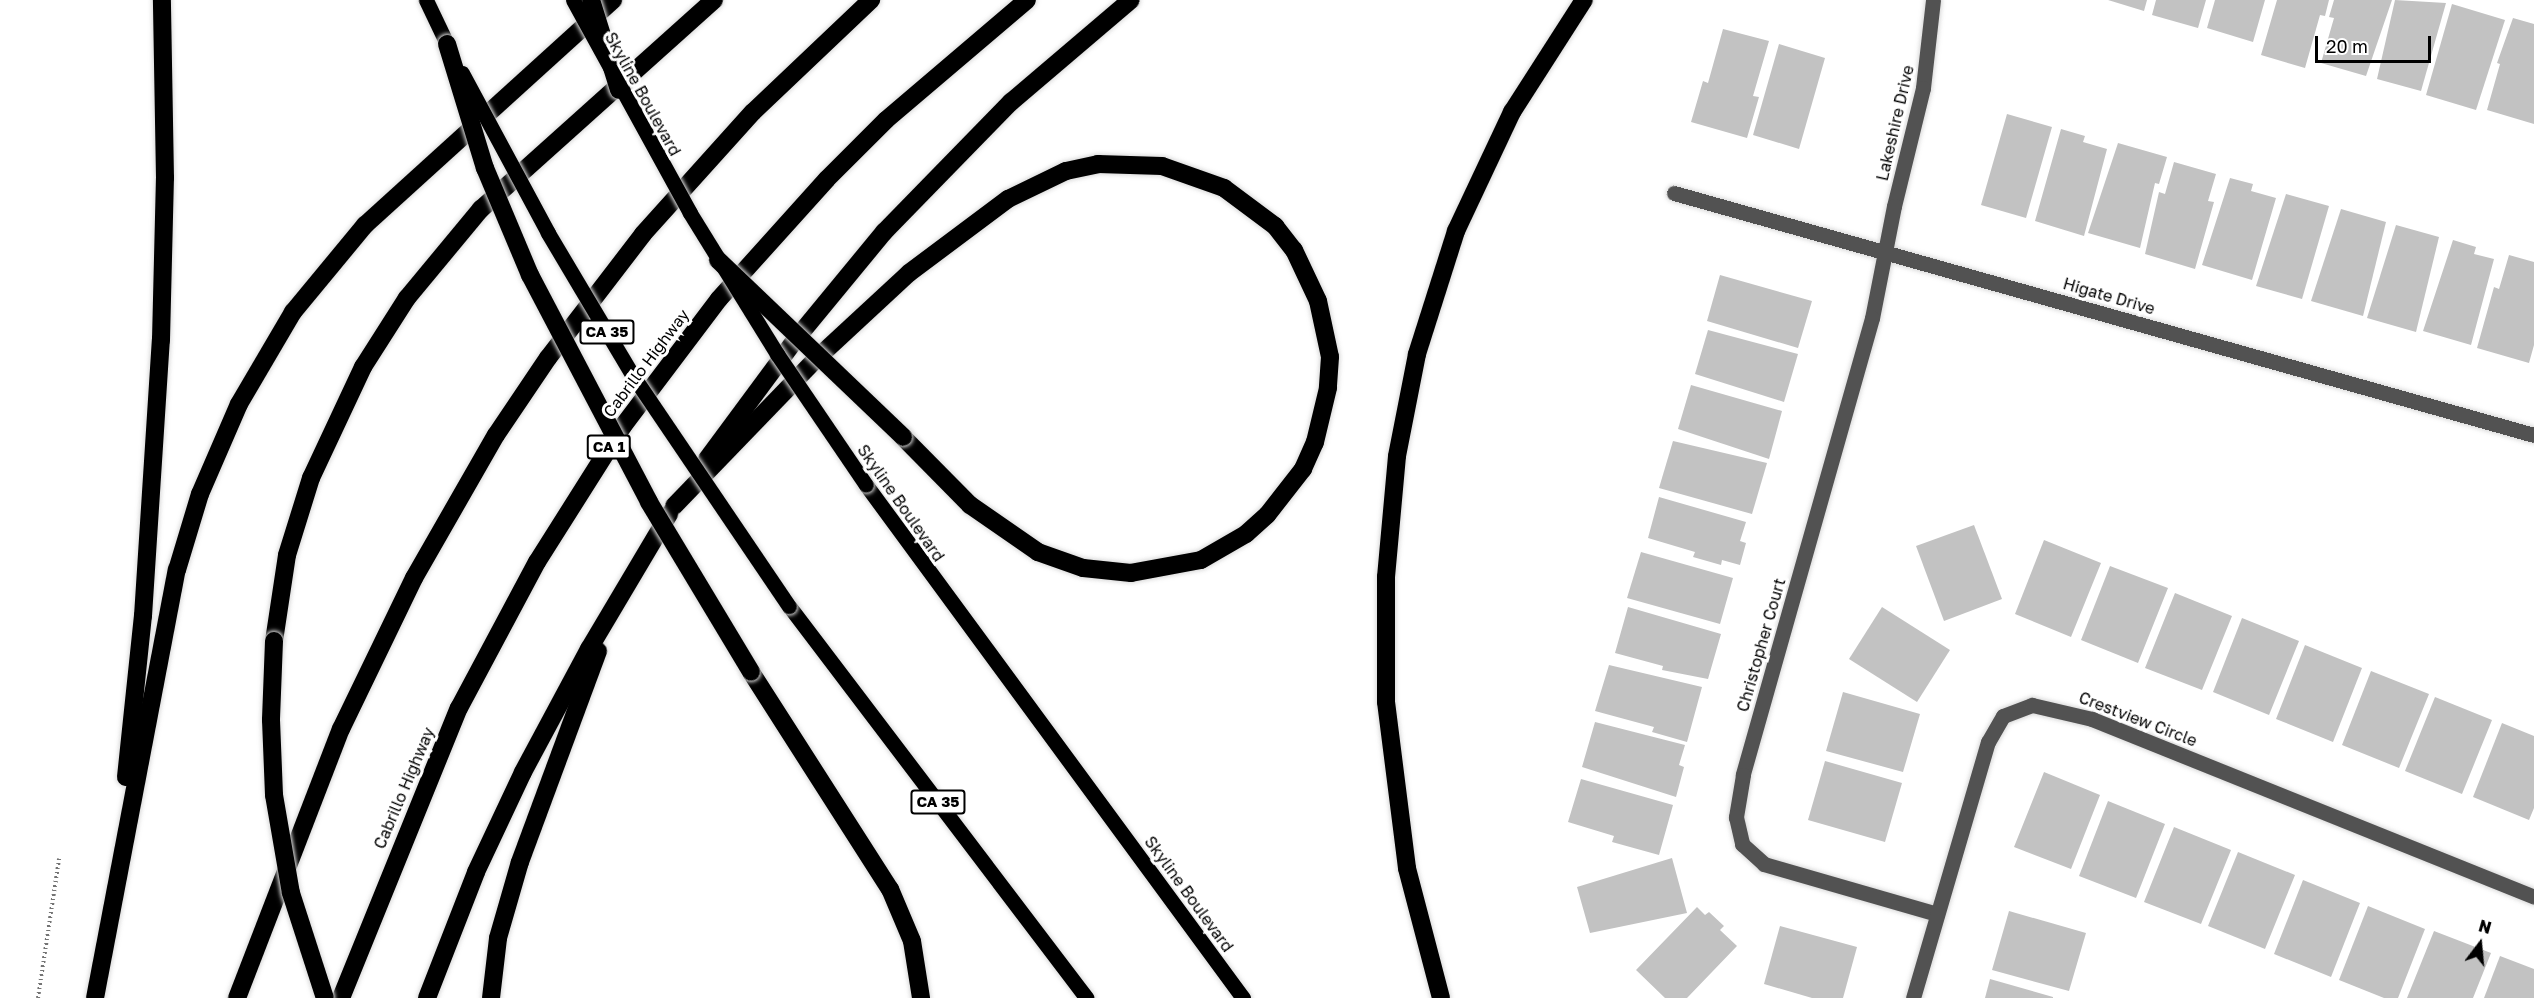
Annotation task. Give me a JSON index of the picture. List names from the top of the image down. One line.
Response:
{"streets":{"highway":["Cabrillo Highway","CA 1"],"main road":["Skyline Boulevard","CA 35"],"street":["Lakeshire Drive","Higate Drive","Christopher Court","Crestview Circle"]},"crossings":[["Lakeshire Drive","Higate Drive"],["Lakeshire Drive","Christopher Court"],["Higate Drive","Christopher Court"],["Christopher Court","Crestview Circle"]],"scale_bar":"20 m","north":"top"}
